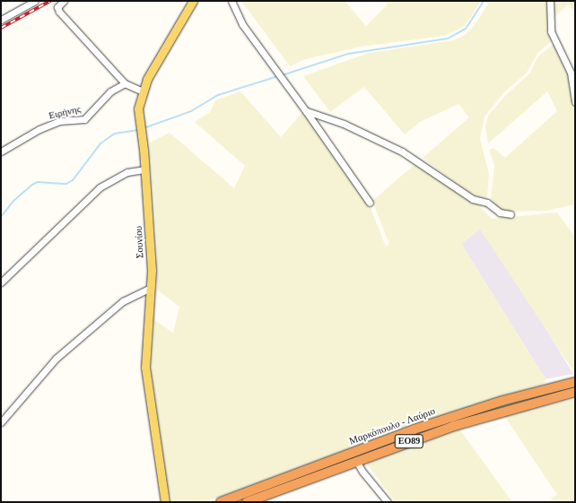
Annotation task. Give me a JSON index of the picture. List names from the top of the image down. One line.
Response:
{"streets":{"highway":["Μαρκόπουλο - Λαύριο","ΕΟ89"],"main road":["Σουνίου"],"street":["Ειρήνης"]}}
